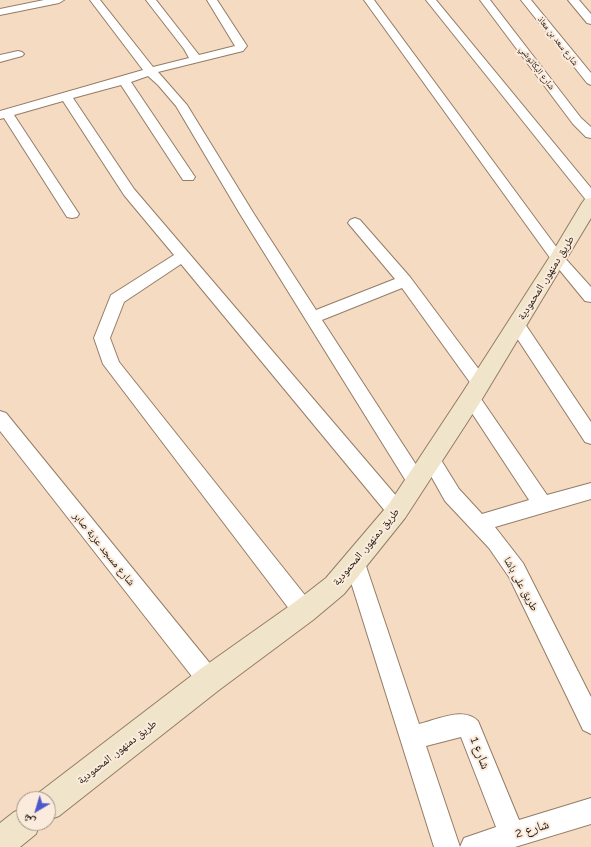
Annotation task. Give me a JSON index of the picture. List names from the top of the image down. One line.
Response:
{"streets":{"main road":["طريق دمنهور, المحمودية"],"street":["شارع سعد بن معاذ","شارع البكاتوشي","شارع مسجد عزبة صابر","طريق على باشا","شارع 1","شارع 2"]},"crossings":[["طريق دمنهور, المحمودية","شارع مسجد عزبة صابر"],["طريق دمنهور, المحمودية","طريق على باشا"],["شارع 1","شارع 2"]],"north":"bottom left"}
